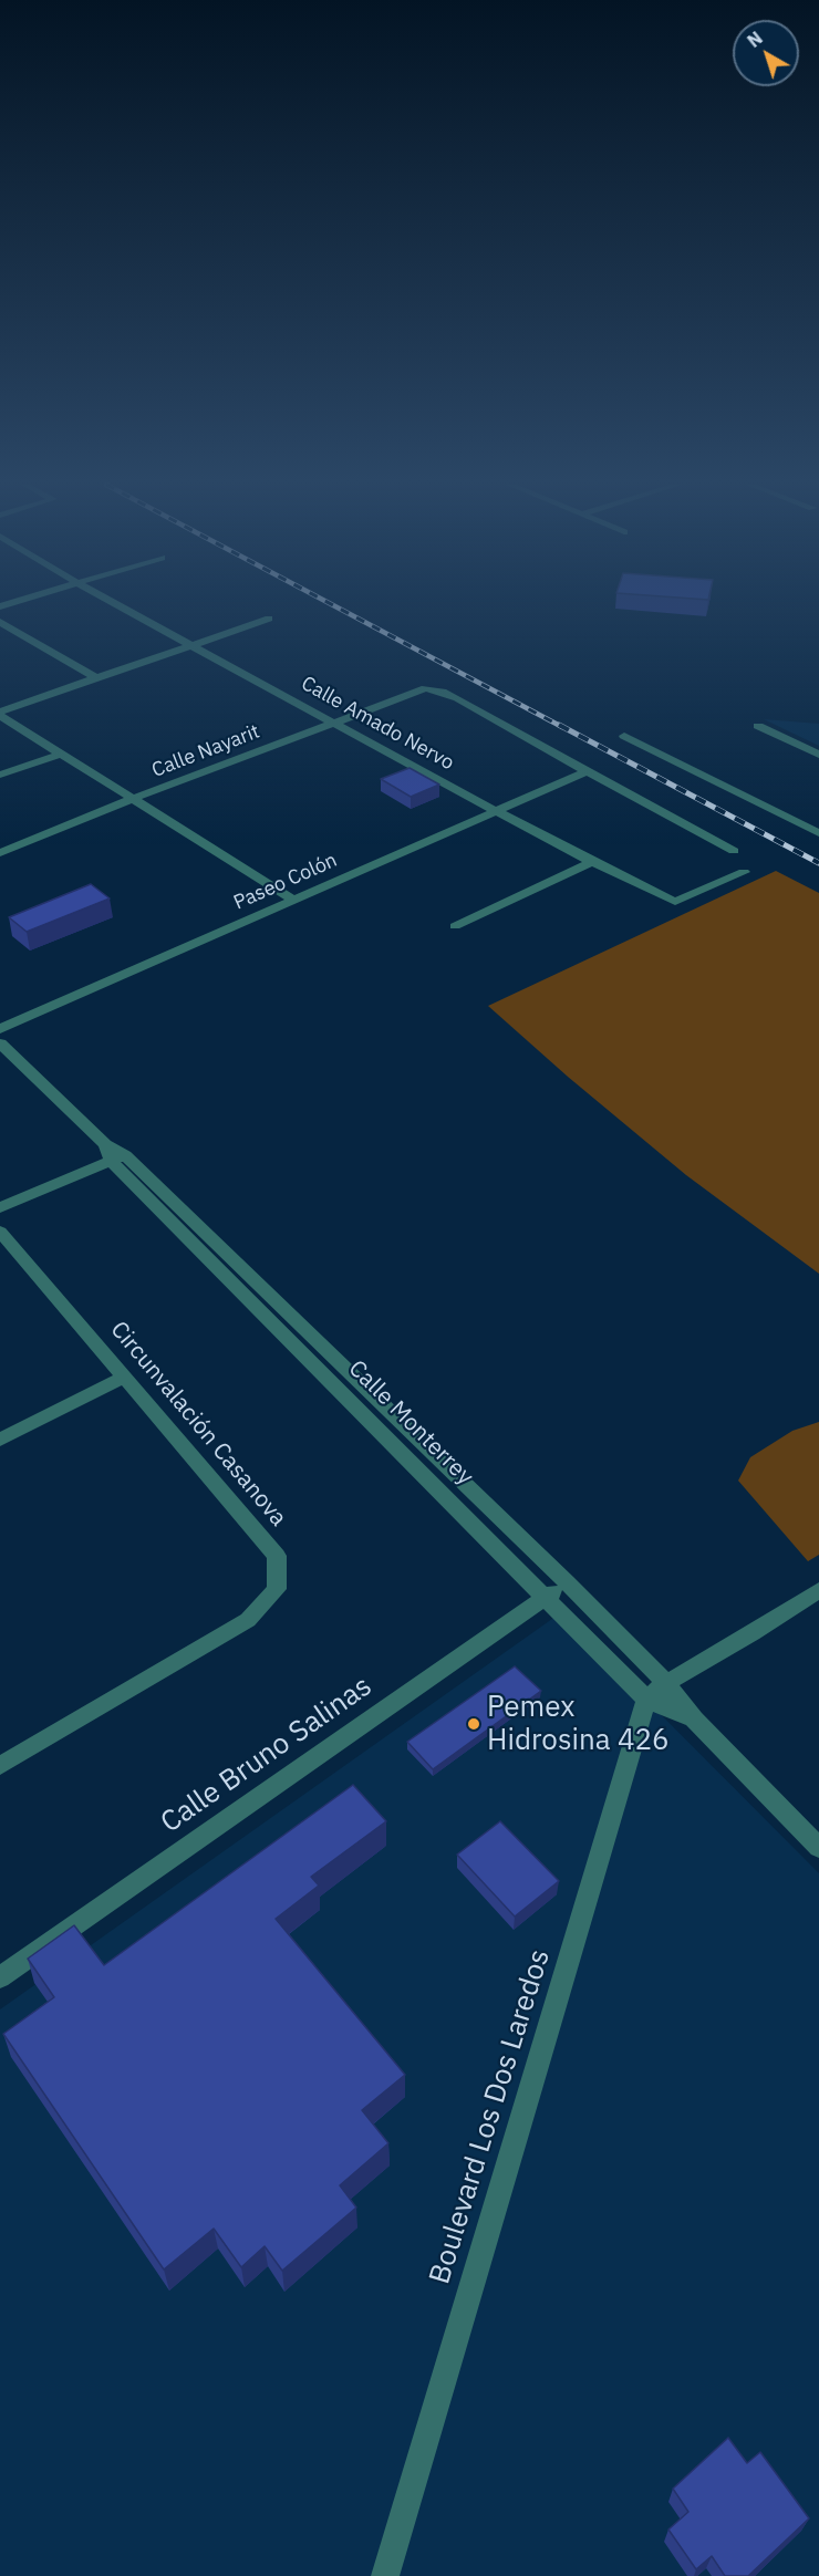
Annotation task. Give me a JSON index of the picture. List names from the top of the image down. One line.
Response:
{"streets":{"street":["Calle Amado Nervo","Calle Nayarit","Paseo Colón","Calle Monterrey","Circunvalación Casanova","Calle Bruno Salinas","Boulevard Los Dos Laredos"]},"crossings":[["Calle Amado Nervo","Calle Nayarit"],["Calle Amado Nervo","Paseo Colón"],["Calle Nayarit","Paseo Colón"],["Calle Monterrey","Calle Bruno Salinas"],["Calle Monterrey","Boulevard Los Dos Laredos"]],"places":["Pemex Hidrosina 426"],"north":"top left"}
